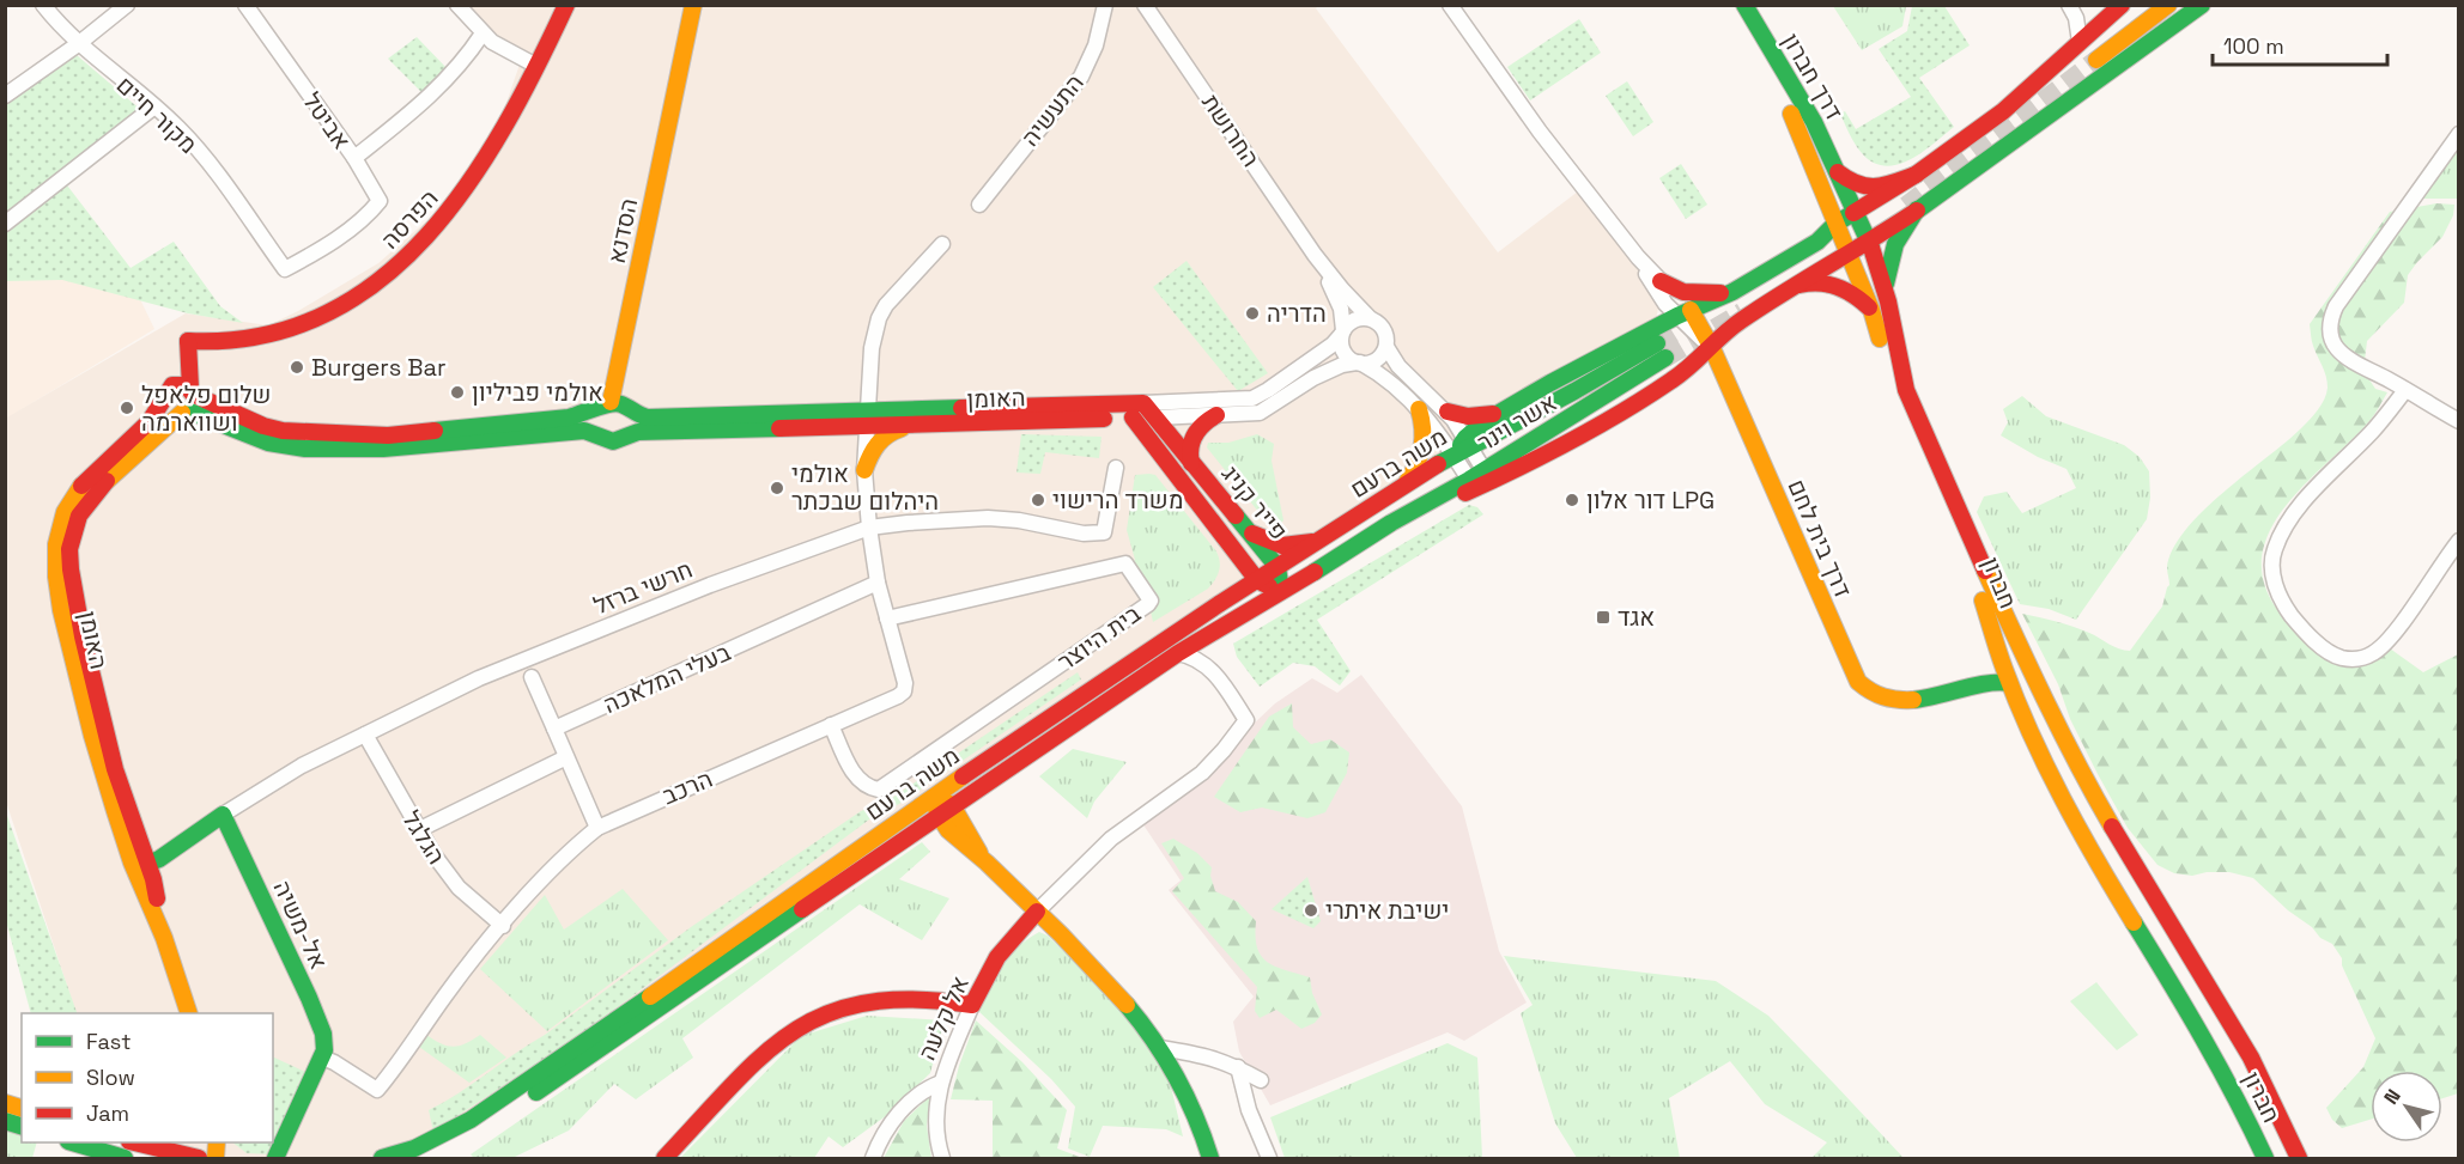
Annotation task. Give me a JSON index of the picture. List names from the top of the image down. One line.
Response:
{"streets":{"main road":["דרך חברון","הפרסה","הסדנא","האומן","אשר וינר","משה ברעם","פייר קניג","דרך בית לחם","חברון","חרשי ברזל","אל-משיה","אל קלעה"],"street":["התעשיה","מקור חיים","אביטל","החרושת","בית היוצר","בעלי המלאכה","הרכב","הגלגל"]},"crossings":[["דרך חברון","חברון"],["מקור חיים","אביטל"],["החרושת","האומן"],["הסדנא","האומן"],["האומן","משה ברעם"],["האומן","פייר קניג"],["האומן","חרשי ברזל"],["האומן","הרכב"],["אשר וינר","משה ברעם"],["משה ברעם","פייר קניג"],["דרך בית לחם","חברון"],["חרשי ברזל","הרכב"],["חרשי ברזל","הגלגל"],["חרשי ברזל","אל-משיה"],["בית היוצר","הרכב"],["בעלי המלאכה","הרכב"],["הרכב","הגלגל"],["הרכב","אל-משיה"]],"places":{"other":["הדריה","Burgers Bar","אולמי פביליון","שלום פלאפל ושווארמה","אולמי היהלום שבכתר","משרד הרישוי","דור אלון LPG","ישיבת איתרי"],"transit":["אגד"]},"legend":["Fast","Slow","Jam"],"scale_bar":"100 m","north":"top left"}
